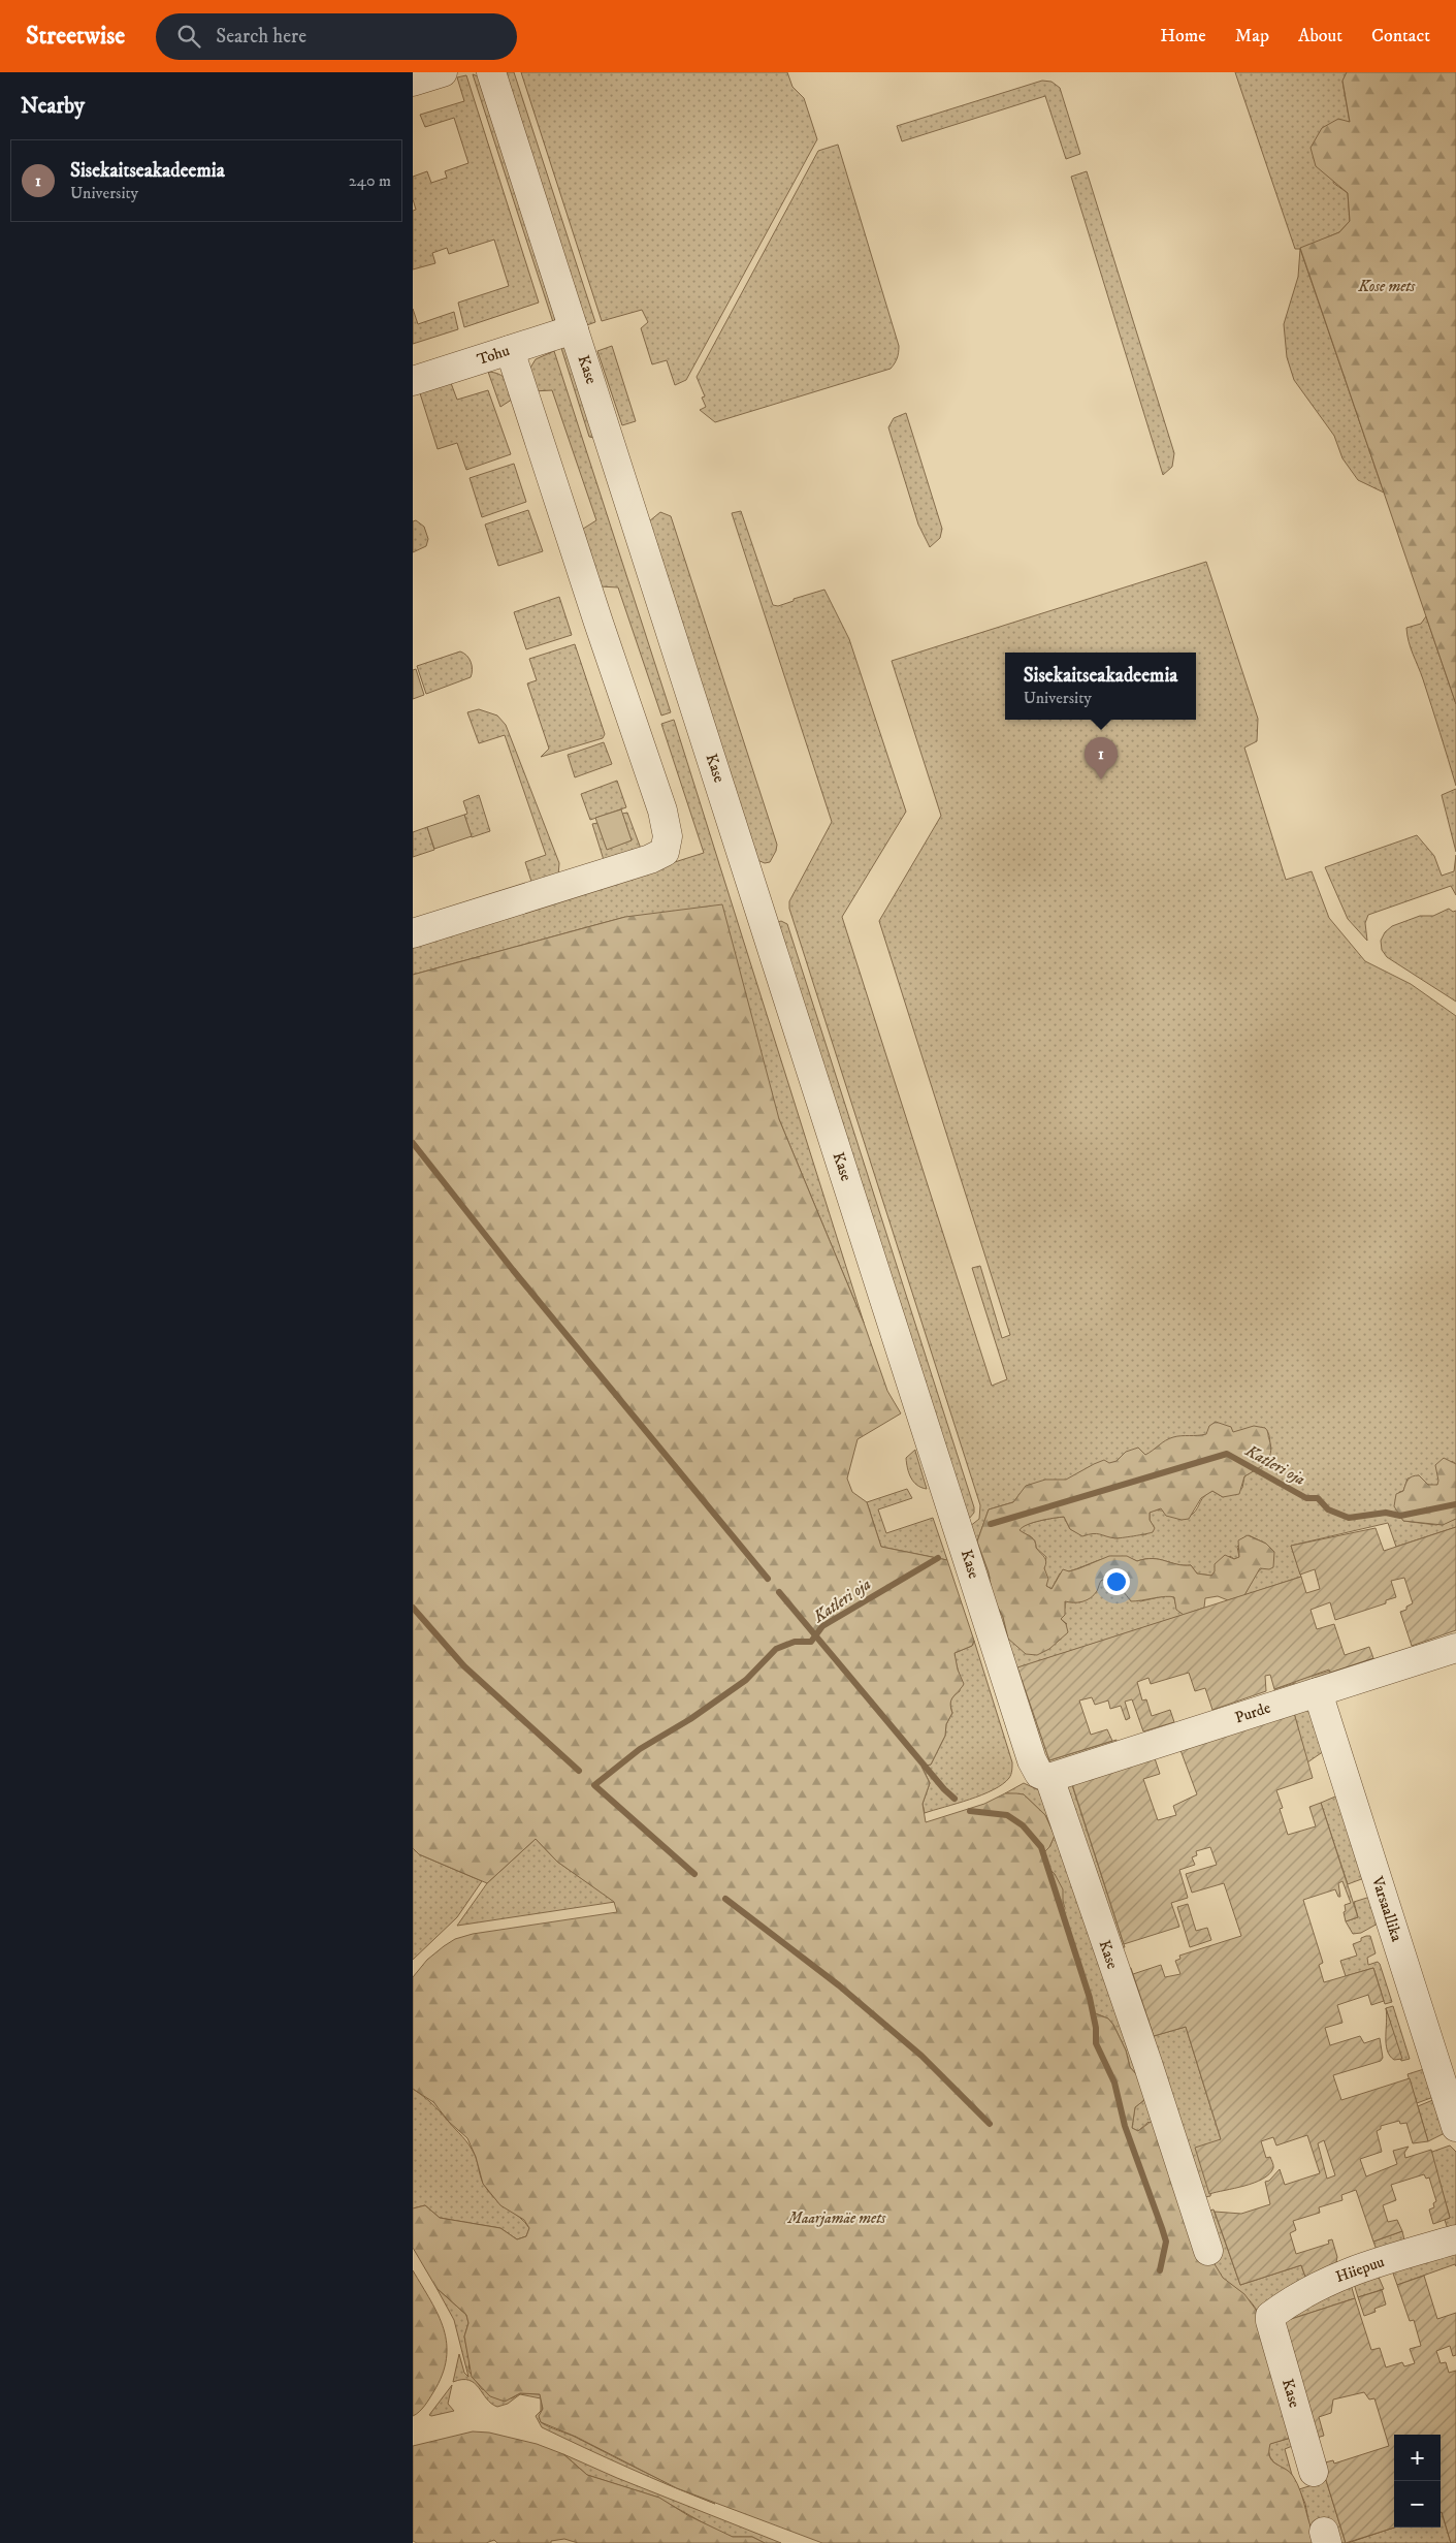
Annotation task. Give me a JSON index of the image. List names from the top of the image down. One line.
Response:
{"streets":{"street":["Tohu","Kase","Purde","Varsaallika","Hiiepuu"]},"crossings":[["Tohu","Kase"],["Kase","Purde"],["Kase","Hiiepuu"],["Purde","Varsaallika"]],"water":["Katleri oja"],"parks":["Kose mets","Maarjamäe mets"],"page":{"header":"Streetwise","search":"Search here","nav":["Home","Map","About","Contact"],"heading":"Nearby","list":[{"mark":"1","name":"Sisekaitseakadeemia","note":"University","value":"240 m"}],"popup":["Sisekaitseakadeemia","University"],"pins":"1","map_buttons":["+","−"]}}
